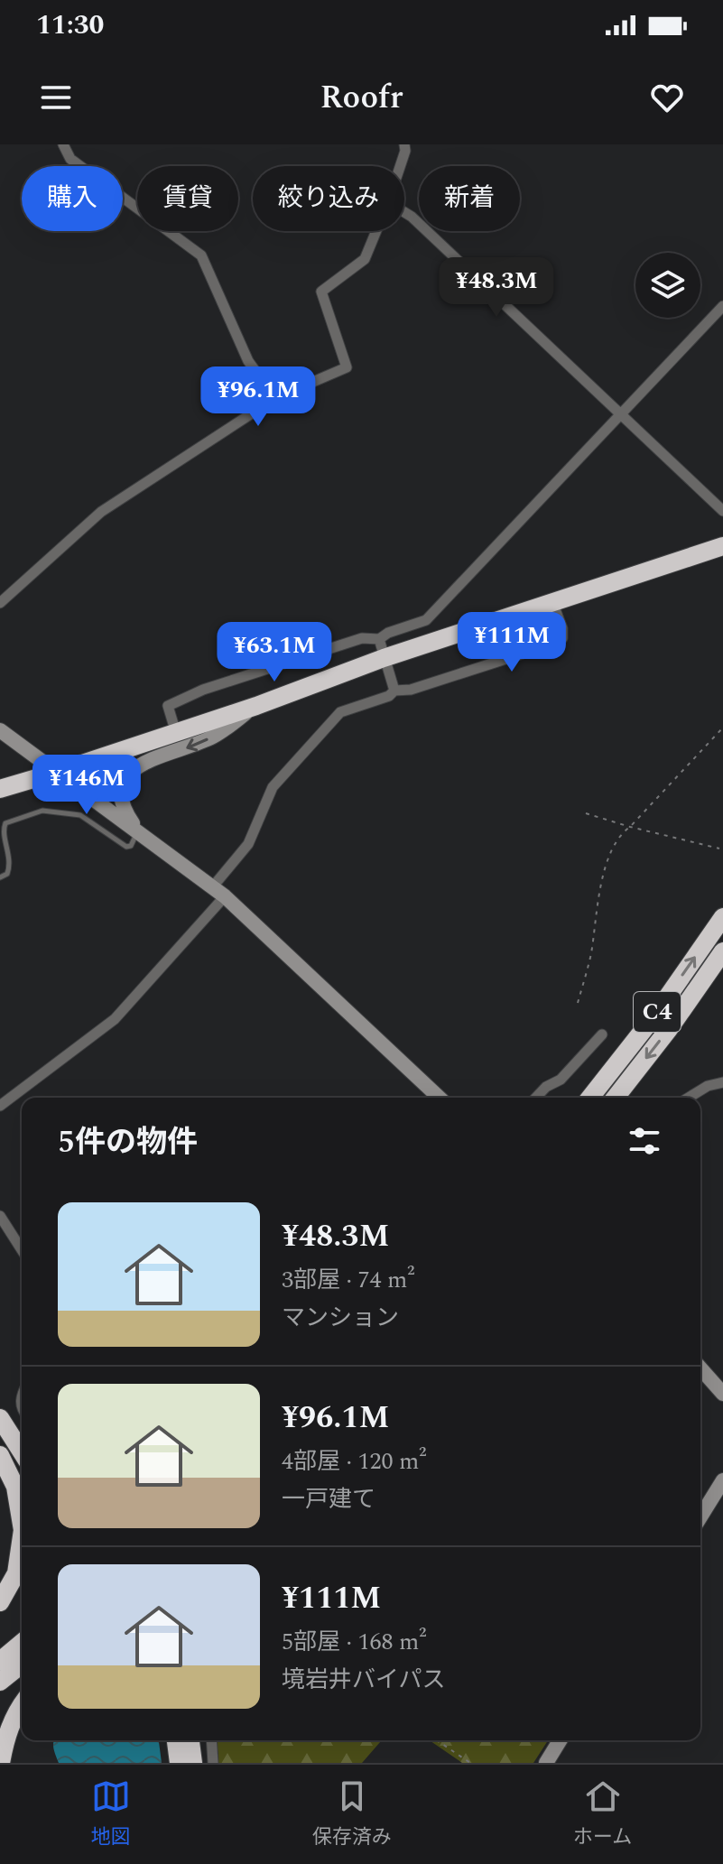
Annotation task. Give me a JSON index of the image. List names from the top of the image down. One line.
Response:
{"streets":{"highway":["C4"]},"page":{"status":"11:30","header":"Roofr","chip":["購入","賃貸","絞り込み","新着"],"price":["¥48.3M","¥96.1M","¥111M","¥63.1M","¥146M"],"heading":"5件の物件","list":[{"name":"¥48.3M","note":"3部屋 · 74 m² · マンション"},{"name":"¥96.1M","note":"4部屋 · 120 m² · 一戸建て"},{"name":"¥111M","note":"5部屋 · 168 m² · 境岩井バイパス"}],"tabs":["地図","保存済み","ホーム"]}}
